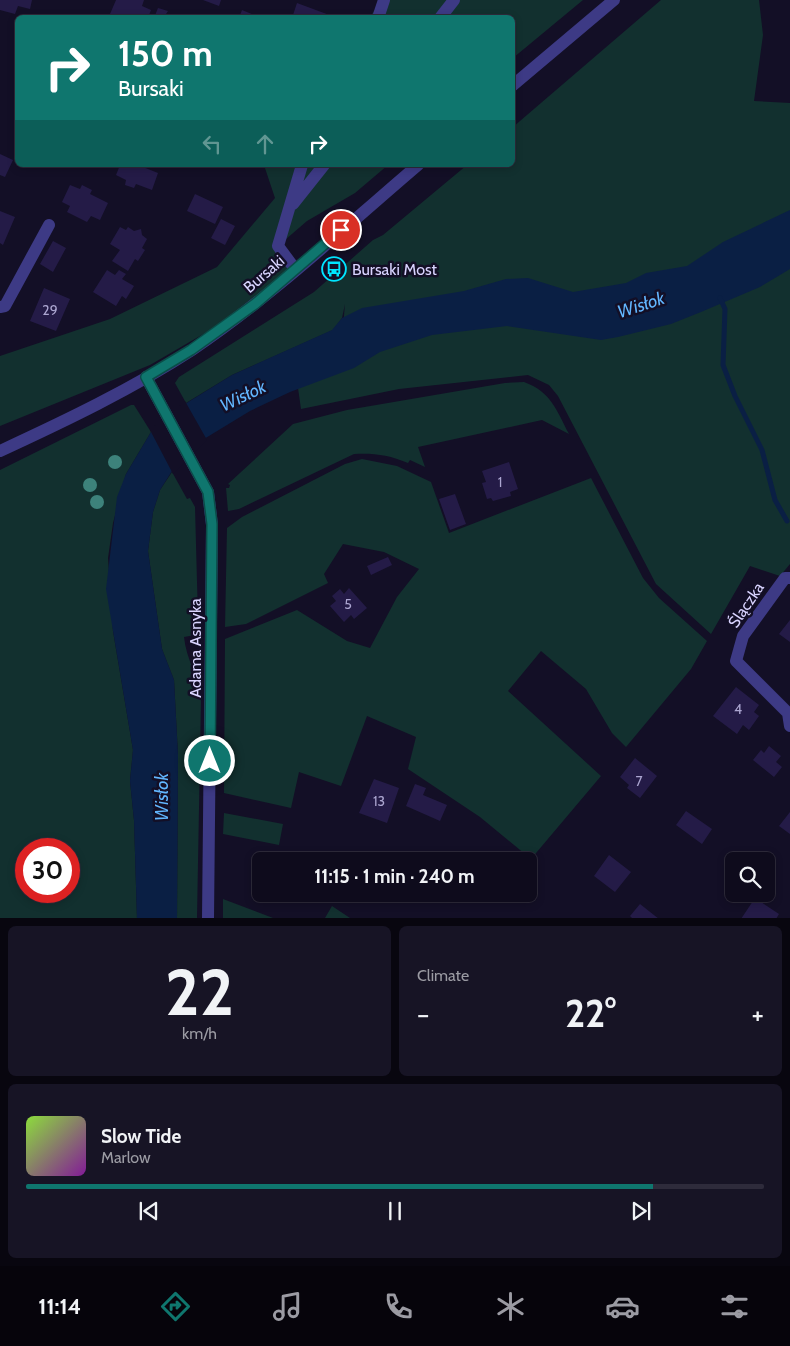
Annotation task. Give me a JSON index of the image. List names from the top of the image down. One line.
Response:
{"streets":{"street":["Bursaki","Ślączka","Adama Asnyka"]},"crossings":[["Bursaki","Adama Asnyka"]],"water":["Wisłok"],"places":{"bus stop":["Bursaki Most"]},"house_numbers":["29","1","5","4","7","13"],"page":{"turn":["150 m","Bursaki"],"limit":"30","trip":"11:15 · 1 min · 240 m","tile":[["22","km/h"],"Climate"],"heat":["−","22°","+"],"song":["Slow Tide","Marlow"],"tabs":"11:14"}}
